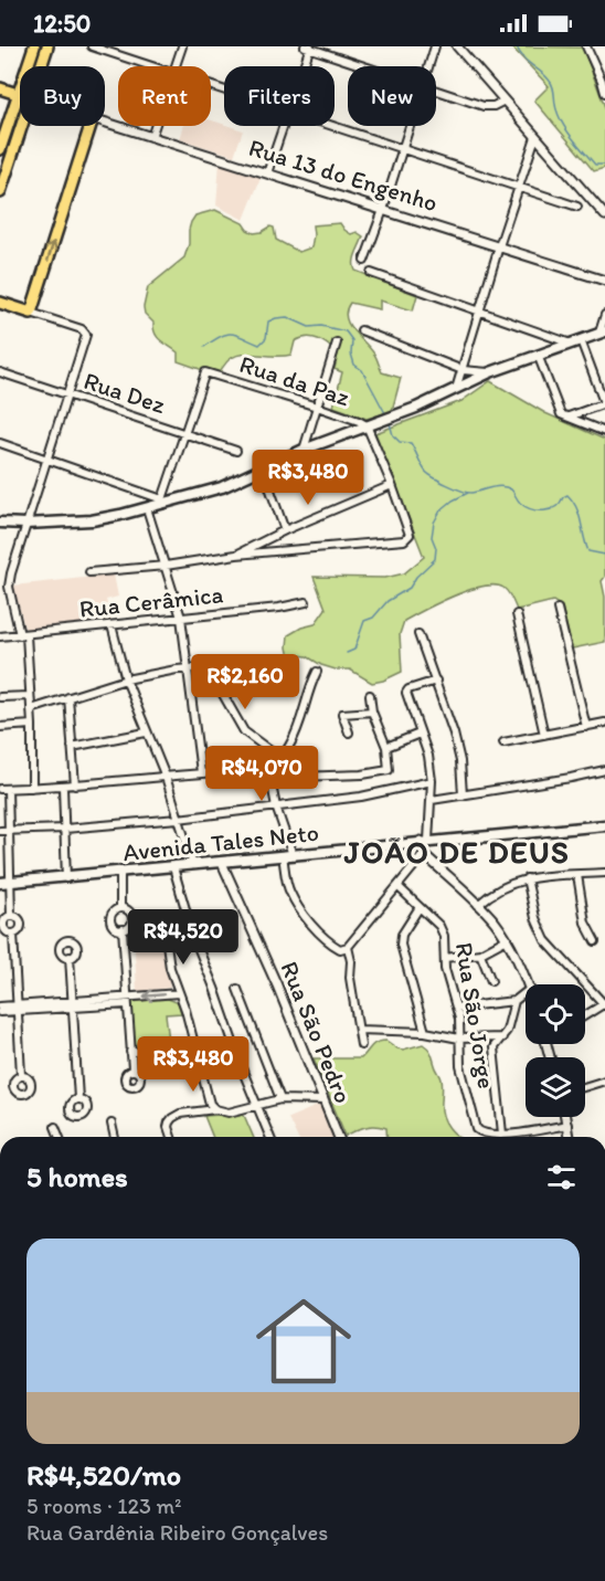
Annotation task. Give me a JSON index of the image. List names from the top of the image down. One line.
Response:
{"streets":{"main road":["Rua 13 do Engenho","Avenida Tales Neto"],"street":["Rua da Paz","Rua Dez","Rua Cerâmica","Rua São Jorge","Rua São Pedro"]},"crossings":[["Rua da Paz","Rua Dez"],["Avenida Tales Neto","Rua São Pedro"]],"districts":["JOÃO DE DEUS"],"page":{"status":"12:50","chip":["Buy","Rent","Filters","New"],"price":["R$3,480","R$2,160","R$4,070","R$4,520","R$3,480"],"heading":"5 homes","list":[{"name":"R$4,520/mo","note":"5 rooms · 123 m² · Rua Gardênia Ribeiro Gonçalves"}]}}
